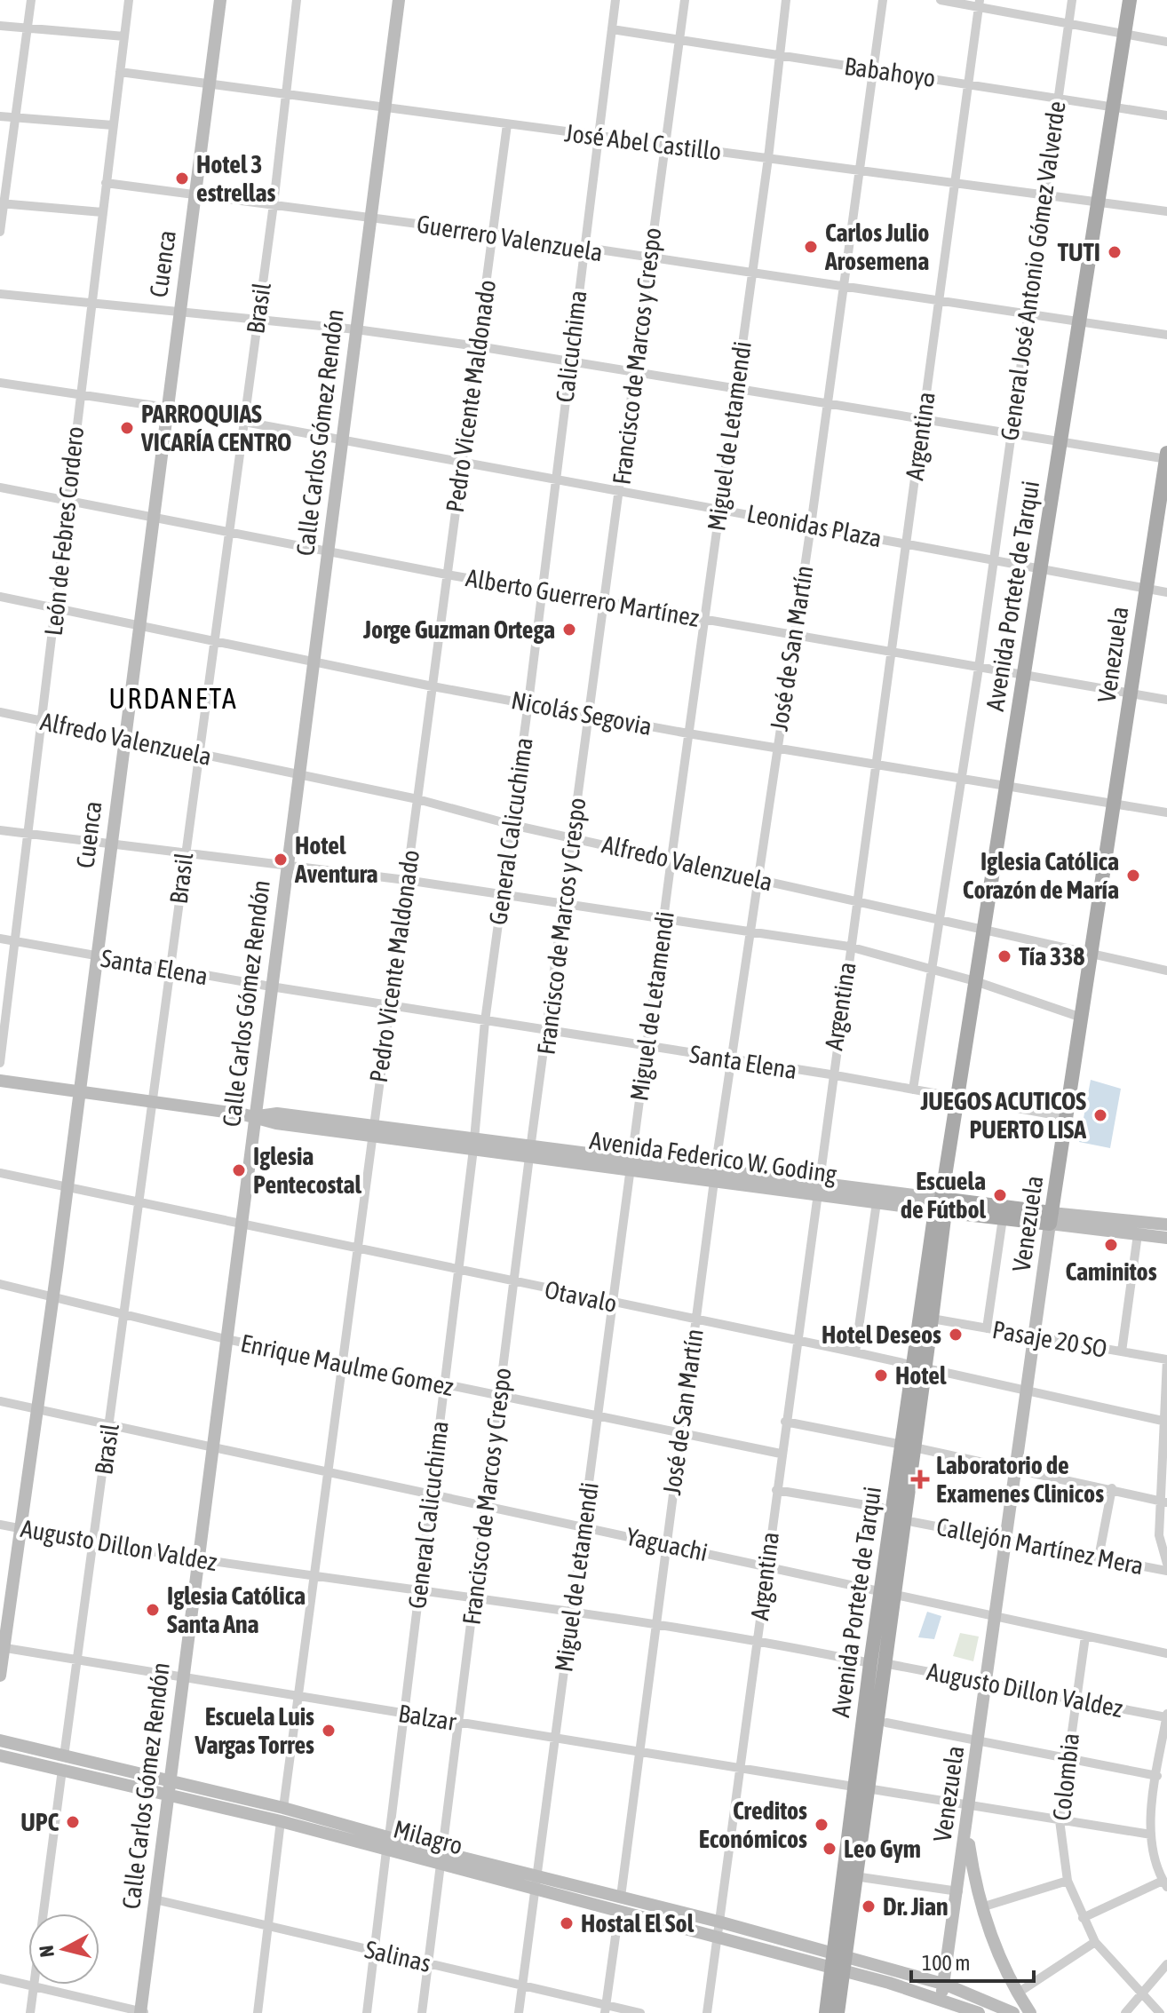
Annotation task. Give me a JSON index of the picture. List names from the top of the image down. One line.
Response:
{"streets":{"main road":["Cuenca","Calle Carlos Gómez Rendón","Avenida Portete de Tarqui","Venezuela","Avenida Federico W. Goding","Milagro"],"street":["Babahoyo","José Abel Castillo","Guerrero Valenzuela","General José Antonio Gómez Valverde","Brasil","Calicuchima","Francisco de Marcos y Crespo","Pedro Vicente Maldonado","Miguel de Letamendi","Argentina","Leonidas Plaza","León de Febres Cordero","Alberto Guerrero Martínez","José de San Martín","Nicolás Segovia","Alfredo Valenzuela","General Calicuchima","Santa Elena","Otavalo","Pasaje 20 SO","Enrique Maulme Gomez","Yaguachi","Augusto Dillon Valdez","Callejón Martínez Mera","Balzar","Colombia","Salinas"]},"crossings":[["Babahoyo","General José Antonio Gómez Valverde"],["Babahoyo","Calicuchima"],["Babahoyo","Francisco de Marcos y Crespo"],["Babahoyo","Miguel de Letamendi"],["Babahoyo","Argentina"],["Babahoyo","Avenida Portete de Tarqui"],["Babahoyo","José de San Martín"],["José Abel Castillo","Cuenca"],["José Abel Castillo","General José Antonio Gómez Valverde"],["José Abel Castillo","Brasil"],["José Abel Castillo","Calicuchima"],["José Abel Castillo","Francisco de Marcos y Crespo"],["José Abel Castillo","Pedro Vicente Maldonado"],["José Abel Castillo","Calle Carlos Gómez Rendón"],["José Abel Castillo","Miguel de Letamendi"],["José Abel Castillo","Argentina"],["José Abel Castillo","León de Febres Cordero"],["José Abel Castillo","Avenida Portete de Tarqui"],["José Abel Castillo","José de San Martín"],["Guerrero Valenzuela","Cuenca"],["Guerrero Valenzuela","General José Antonio Gómez Valverde"],["Guerrero Valenzuela","Brasil"],["Guerrero Valenzuela","Calicuchima"],["Guerrero Valenzuela","Francisco de Marcos y Crespo"],["Guerrero Valenzuela","Pedro Vicente Maldonado"],["Guerrero Valenzuela","Calle Carlos Gómez Rendón"],["Guerrero Valenzuela","Miguel de Letamendi"],["Guerrero Valenzuela","Argentina"],["Guerrero Valenzuela","León de Febres Cordero"],["Guerrero Valenzuela","Avenida Portete de Tarqui"],["Guerrero Valenzuela","José de San Martín"],["Cuenca","Leonidas Plaza"],["Cuenca","Alberto Guerrero Martínez"],["Cuenca","Nicolás Segovia"],["Cuenca","Alfredo Valenzuela"],["Cuenca","Santa Elena"],["Cuenca","Avenida Federico W. Goding"],["Cuenca","Otavalo"],["Cuenca","Enrique Maulme Gomez"],["Cuenca","Yaguachi"],["Cuenca","Augusto Dillon Valdez"],["Cuenca","Balzar"],["General José Antonio Gómez Valverde","Leonidas Plaza"],["General José Antonio Gómez Valverde","Alberto Guerrero Martínez"],["General José Antonio Gómez Valverde","Nicolás Segovia"],["General José Antonio Gómez Valverde","Alfredo Valenzuela"],["General José Antonio Gómez Valverde","Santa Elena"],["Brasil","Leonidas Plaza"],["Brasil","Alberto Guerrero Martínez"],["Brasil","Nicolás Segovia"],["Brasil","Alfredo Valenzuela"],["Brasil","Santa Elena"],["Brasil","Avenida Federico W. Goding"],["Brasil","Otavalo"],["Brasil","Enrique Maulme Gomez"],["Brasil","Yaguachi"],["Brasil","Augusto Dillon Valdez"],["Brasil","Balzar"],["Brasil","Milagro"],["Calicuchima","Leonidas Plaza"],["Calicuchima","General Calicuchima"],["Francisco de Marcos y Crespo","Leonidas Plaza"],["Francisco de Marcos y Crespo","Alberto Guerrero Martínez"],["Francisco de Marcos y Crespo","Nicolás Segovia"],["Francisco de Marcos y Crespo","Alfredo Valenzuela"],["Francisco de Marcos y Crespo","Santa Elena"],["Francisco de Marcos y Crespo","Avenida Federico W. Goding"],["Francisco de Marcos y Crespo","Otavalo"],["Francisco de Marcos y Crespo","Enrique Maulme Gomez"],["Francisco de Marcos y Crespo","Yaguachi"],["Francisco de Marcos y Crespo","Augusto Dillon Valdez"],["Francisco de Marcos y Crespo","Balzar"],["Francisco de Marcos y Crespo","Milagro"],["Francisco de Marcos y Crespo","Salinas"],["Pedro Vicente Maldonado","Leonidas Plaza"],["Pedro Vicente Maldonado","Alberto Guerrero Martínez"],["Pedro Vicente Maldonado","Nicolás Segovia"],["Pedro Vicente Maldonado","Alfredo Valenzuela"],["Pedro Vicente Maldonado","Santa Elena"],["Pedro Vicente Maldonado","Avenida Federico W. Goding"],["Pedro Vicente Maldonado","Otavalo"],["Pedro Vicente Maldonado","Enrique Maulme Gomez"],["Pedro Vicente Maldonado","Yaguachi"],["Pedro Vicente Maldonado","Augusto Dillon Valdez"],["Pedro Vicente Maldonado","Balzar"],["Pedro Vicente Maldonado","Milagro"],["Pedro Vicente Maldonado","Salinas"],["Calle Carlos Gómez Rendón","Leonidas Plaza"],["Calle Carlos Gómez Rendón","Alberto Guerrero Martínez"],["Calle Carlos Gómez Rendón","Nicolás Segovia"],["Calle Carlos Gómez Rendón","Alfredo Valenzuela"],["Calle Carlos Gómez Rendón","Santa Elena"],["Calle Carlos Gómez Rendón","Avenida Federico W. Goding"],["Calle Carlos Gómez Rendón","Otavalo"],["Calle Carlos Gómez Rendón","Enrique Maulme Gomez"],["Calle Carlos Gómez Rendón","Yaguachi"],["Calle Carlos Gómez Rendón","Augusto Dillon Valdez"],["Calle Carlos Gómez Rendón","Balzar"],["Calle Carlos Gómez Rendón","Milagro"],["Calle Carlos Gómez Rendón","Salinas"],["Miguel de Letamendi","Leonidas Plaza"],["Miguel de Letamendi","Alberto Guerrero Martínez"],["Miguel de Letamendi","Nicolás Segovia"],["Miguel de Letamendi","Alfredo Valenzuela"],["Miguel de Letamendi","Santa Elena"],["Miguel de Letamendi","Avenida Federico W. Goding"],["Miguel de Letamendi","Otavalo"],["Miguel de Letamendi","Enrique Maulme Gomez"],["Miguel de Letamendi","Yaguachi"],["Miguel de Letamendi","Augusto Dillon Valdez"],["Miguel de Letamendi","Balzar"],["Miguel de Letamendi","Milagro"],["Miguel de Letamendi","Salinas"],["Argentina","Leonidas Plaza"],["Argentina","Alberto Guerrero Martínez"],["Argentina","Nicolás Segovia"],["Argentina","Alfredo Valenzuela"],["Argentina","Santa Elena"],["Argentina","Avenida Federico W. Goding"],["Argentina","Otavalo"],["Argentina","Enrique Maulme Gomez"],["Argentina","Yaguachi"],["Argentina","Augusto Dillon Valdez"],["Argentina","Balzar"],["Argentina","Milagro"],["Leonidas Plaza","León de Febres Cordero"],["Leonidas Plaza","Avenida Portete de Tarqui"],["Leonidas Plaza","José de San Martín"],["Leonidas Plaza","Venezuela"],["Leonidas Plaza","General Calicuchima"],["León de Febres Cordero","Alberto Guerrero Martínez"],["León de Febres Cordero","Nicolás Segovia"],["León de Febres Cordero","Alfredo Valenzuela"],["León de Febres Cordero","Santa Elena"],["Avenida Portete de Tarqui","Alberto Guerrero Martínez"],["Avenida Portete de Tarqui","Nicolás Segovia"],["Avenida Portete de Tarqui","Alfredo Valenzuela"],["Avenida Portete de Tarqui","Santa Elena"],["Avenida Portete de Tarqui","Avenida Federico W. Goding"],["Avenida Portete de Tarqui","Otavalo"],["Avenida Portete de Tarqui","Pasaje 20 SO"],["Avenida Portete de Tarqui","Yaguachi"],["Avenida Portete de Tarqui","Augusto Dillon Valdez"],["Avenida Portete de Tarqui","Balzar"],["Avenida Portete de Tarqui","Milagro"],["Alberto Guerrero Martínez","José de San Martín"],["Alberto Guerrero Martínez","Venezuela"],["Alberto Guerrero Martínez","General Calicuchima"],["José de San Martín","Nicolás Segovia"],["José de San Martín","Alfredo Valenzuela"],["José de San Martín","Santa Elena"],["José de San Martín","Avenida Federico W. Goding"],["José de San Martín","Otavalo"],["José de San Martín","Enrique Maulme Gomez"],["José de San Martín","Yaguachi"],["José de San Martín","Augusto Dillon Valdez"],["José de San Martín","Balzar"],["José de San Martín","Milagro"],["José de San Martín","Salinas"],["Venezuela","Nicolás Segovia"],["Venezuela","Alfredo Valenzuela"],["Venezuela","Santa Elena"],["Venezuela","Avenida Federico W. Goding"],["Venezuela","Otavalo"],["Venezuela","Pasaje 20 SO"],["Venezuela","Yaguachi"],["Venezuela","Augusto Dillon Valdez"],["Venezuela","Callejón Martínez Mera"],["Venezuela","Balzar"],["Nicolás Segovia","General Calicuchima"],["Alfredo Valenzuela","General Calicuchima"],["General Calicuchima","Santa Elena"],["General Calicuchima","Avenida Federico W. Goding"],["General Calicuchima","Otavalo"],["General Calicuchima","Enrique Maulme Gomez"],["General Calicuchima","Yaguachi"],["General Calicuchima","Augusto Dillon Valdez"],["General Calicuchima","Balzar"],["General Calicuchima","Milagro"],["General Calicuchima","Salinas"],["Yaguachi","Colombia"],["Augusto Dillon Valdez","Colombia"],["Balzar","Colombia"]],"districts":["URDANETA"],"places":{"other":["Hotel 3 estrellas","Carlos Julio Arosemena","TUTI","PARROQUIAS VICARÍA CENTRO","Jorge Guzman Ortega","Hotel Aventura","Iglesia Católica Corazón de María","Tía 338","JUEGOS ACUTICOS PUERTO LISA","Iglesia Pentecostal","Escuela de Fútbol","Caminitos","Hotel Deseos","Hotel","Iglesia Católica Santa Ana","Escuela Luis Vargas Torres","UPC","Creditos Económicos","Leo Gym","Dr. Jian","Hostal El Sol"],"health":["Laboratorio de Examenes Clinicos"]},"scale_bar":"100 m","north":"left"}
